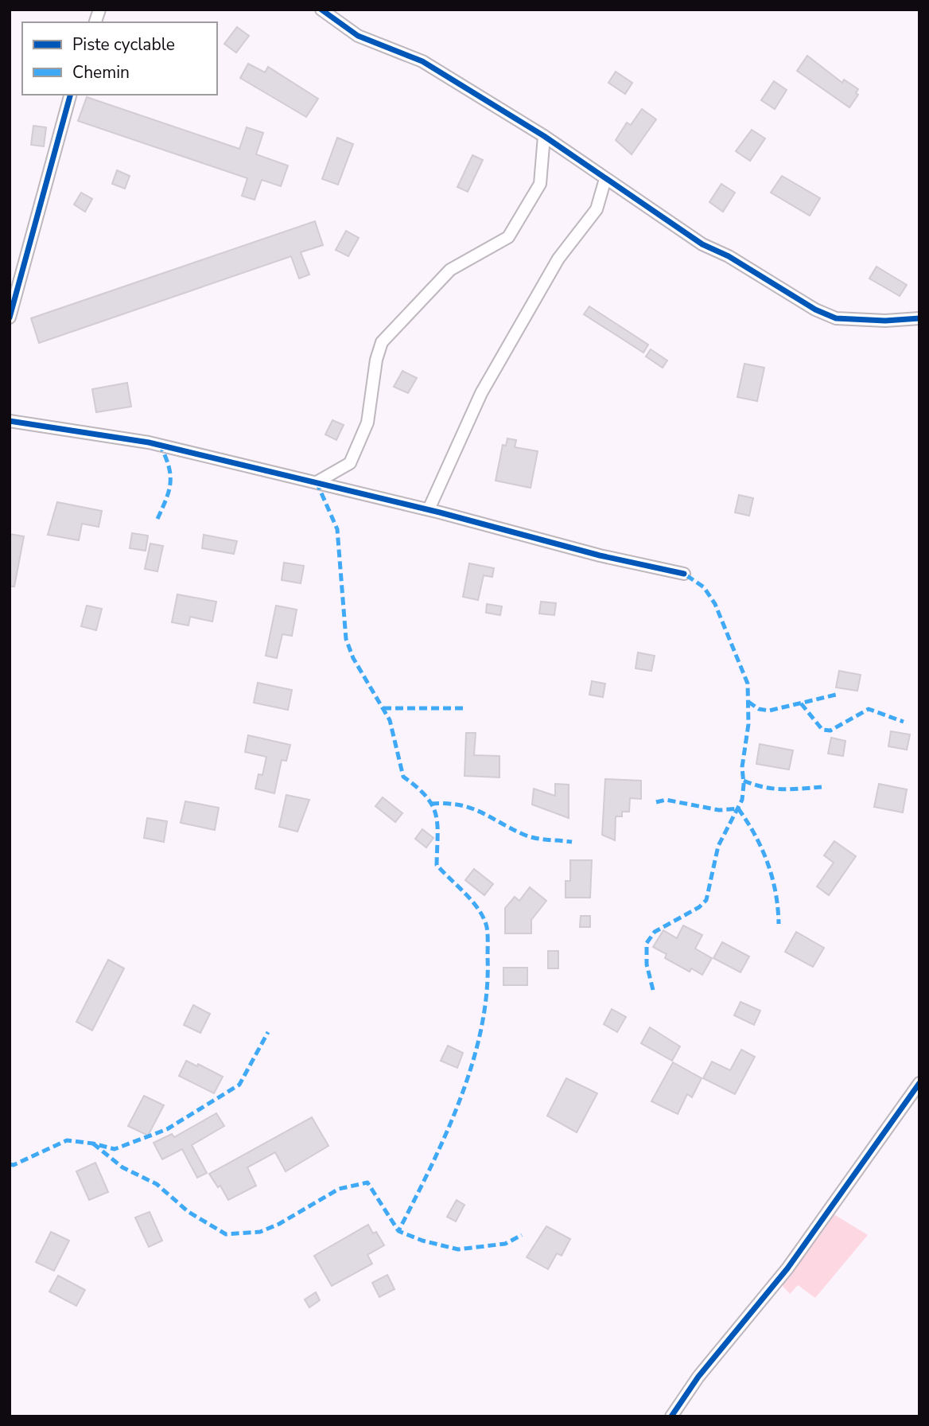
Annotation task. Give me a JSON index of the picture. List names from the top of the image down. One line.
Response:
{"legend":["Piste cyclable","Chemin"]}
